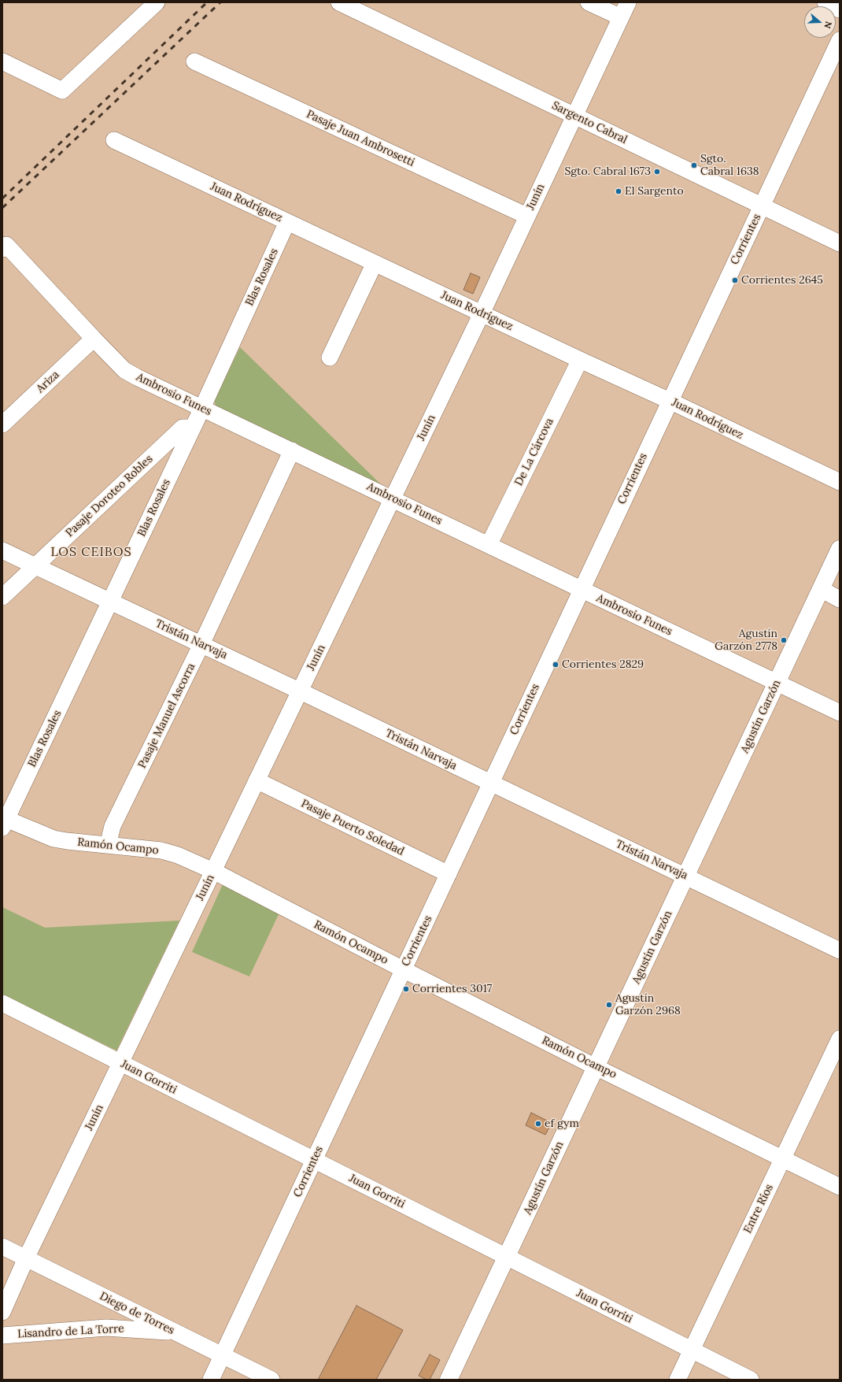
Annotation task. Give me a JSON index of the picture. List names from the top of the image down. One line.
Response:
{"streets":{"main road":["Agustín Garzón"],"street":["Sargento Cabral","Pasaje Juan Ambrosetti","Junín","Juan Rodríguez","Corrientes","Blas Rosales","Ariza","Ambrosio Funes","De La Cárcova","Pasaje Doroteo Robles","Tristán Narvaja","Pasaje Manuel Ascorra","Pasaje Puerto Soledad","Ramón Ocampo","Juan Gorriti","Entre Ríos","Diego de Torres","Lisandro de La Torre"]},"crossings":[["Sargento Cabral","Junín"],["Sargento Cabral","Corrientes"],["Pasaje Juan Ambrosetti","Junín"],["Junín","Juan Rodríguez"],["Junín","Ambrosio Funes"],["Junín","Tristán Narvaja"],["Junín","Pasaje Puerto Soledad"],["Junín","Ramón Ocampo"],["Junín","Juan Gorriti"],["Junín","Diego de Torres"],["Juan Rodríguez","Corrientes"],["Juan Rodríguez","Blas Rosales"],["Juan Rodríguez","De La Cárcova"],["Corrientes","Ambrosio Funes"],["Corrientes","Tristán Narvaja"],["Corrientes","Pasaje Puerto Soledad"],["Corrientes","Ramón Ocampo"],["Corrientes","Juan Gorriti"],["Corrientes","Diego de Torres"],["Blas Rosales","Ambrosio Funes"],["Blas Rosales","Pasaje Doroteo Robles"],["Blas Rosales","Tristán Narvaja"],["Blas Rosales","Ramón Ocampo"],["Ariza","Ambrosio Funes"],["Ambrosio Funes","De La Cárcova"],["Ambrosio Funes","Pasaje Manuel Ascorra"],["Ambrosio Funes","Agustín Garzón"],["Pasaje Doroteo Robles","Tristán Narvaja"],["Tristán Narvaja","Pasaje Manuel Ascorra"],["Tristán Narvaja","Agustín Garzón"],["Pasaje Manuel Ascorra","Ramón Ocampo"],["Agustín Garzón","Ramón Ocampo"],["Agustín Garzón","Juan Gorriti"],["Ramón Ocampo","Entre Ríos"],["Juan Gorriti","Entre Ríos"],["Diego de Torres","Lisandro de La Torre"]],"districts":["LOS CEIBOS"],"places":["Sgto. Cabral 1638","Sgto. Cabral 1673","El Sargento","Corrientes 2645","Agustín Garzón 2778","Corrientes 2829","Corrientes 3017","Agustín Garzón 2968","ef gym"],"north":"right"}
